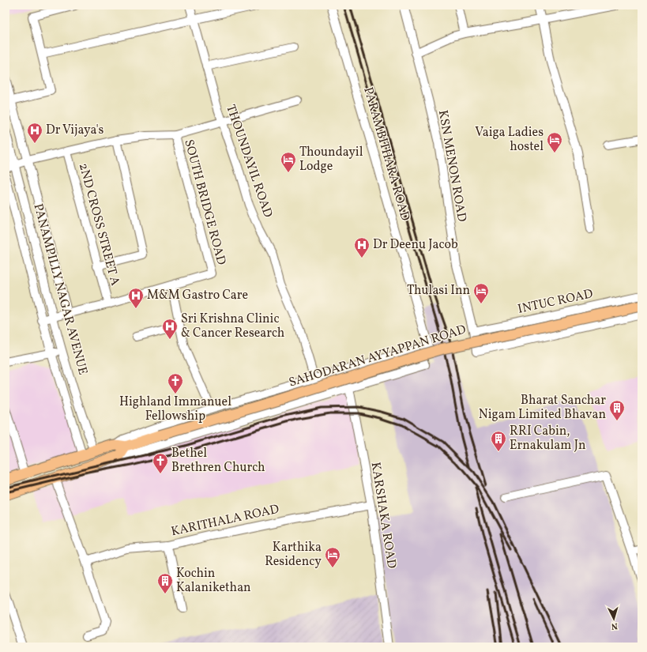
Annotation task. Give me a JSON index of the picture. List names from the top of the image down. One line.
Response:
{"streets":{"main road":["SAHODARAN AYYAPPAN ROAD"],"street":["PARAMBITHARA ROAD","THOUNDAYIL ROAD","KSN MENON ROAD","SOUTH BRIDGE ROAD","2ND CROSS STREET A","PANAMPILLY NAGAR AVENUE","INTUC ROAD","KARSHAKA ROAD","KARITHALA ROAD"]},"crossings":[["KSN MENON ROAD","INTUC ROAD"],["PANAMPILLY NAGAR AVENUE","SAHODARAN AYYAPPAN ROAD"],["KARSHAKA ROAD","KARITHALA ROAD"]],"places":{"hospital":["Dr Vijaya's","Dr Deenu Jacob","M&M Gastro Care","Sri Krishna Clinic & Cancer Research"],"hotel":["Vaiga Ladies hostel","Thoundayil Lodge","Thulasi Inn","Karthika Residency"],"church":["Highland Immanuel Fellowship","Bethel Brethren Church"],"building":["Bharat Sanchar Nigam Limited Bhavan","RRI Cabin, Ernakulam Jn","Kochin Kalanikethan"]},"north":"bottom"}
